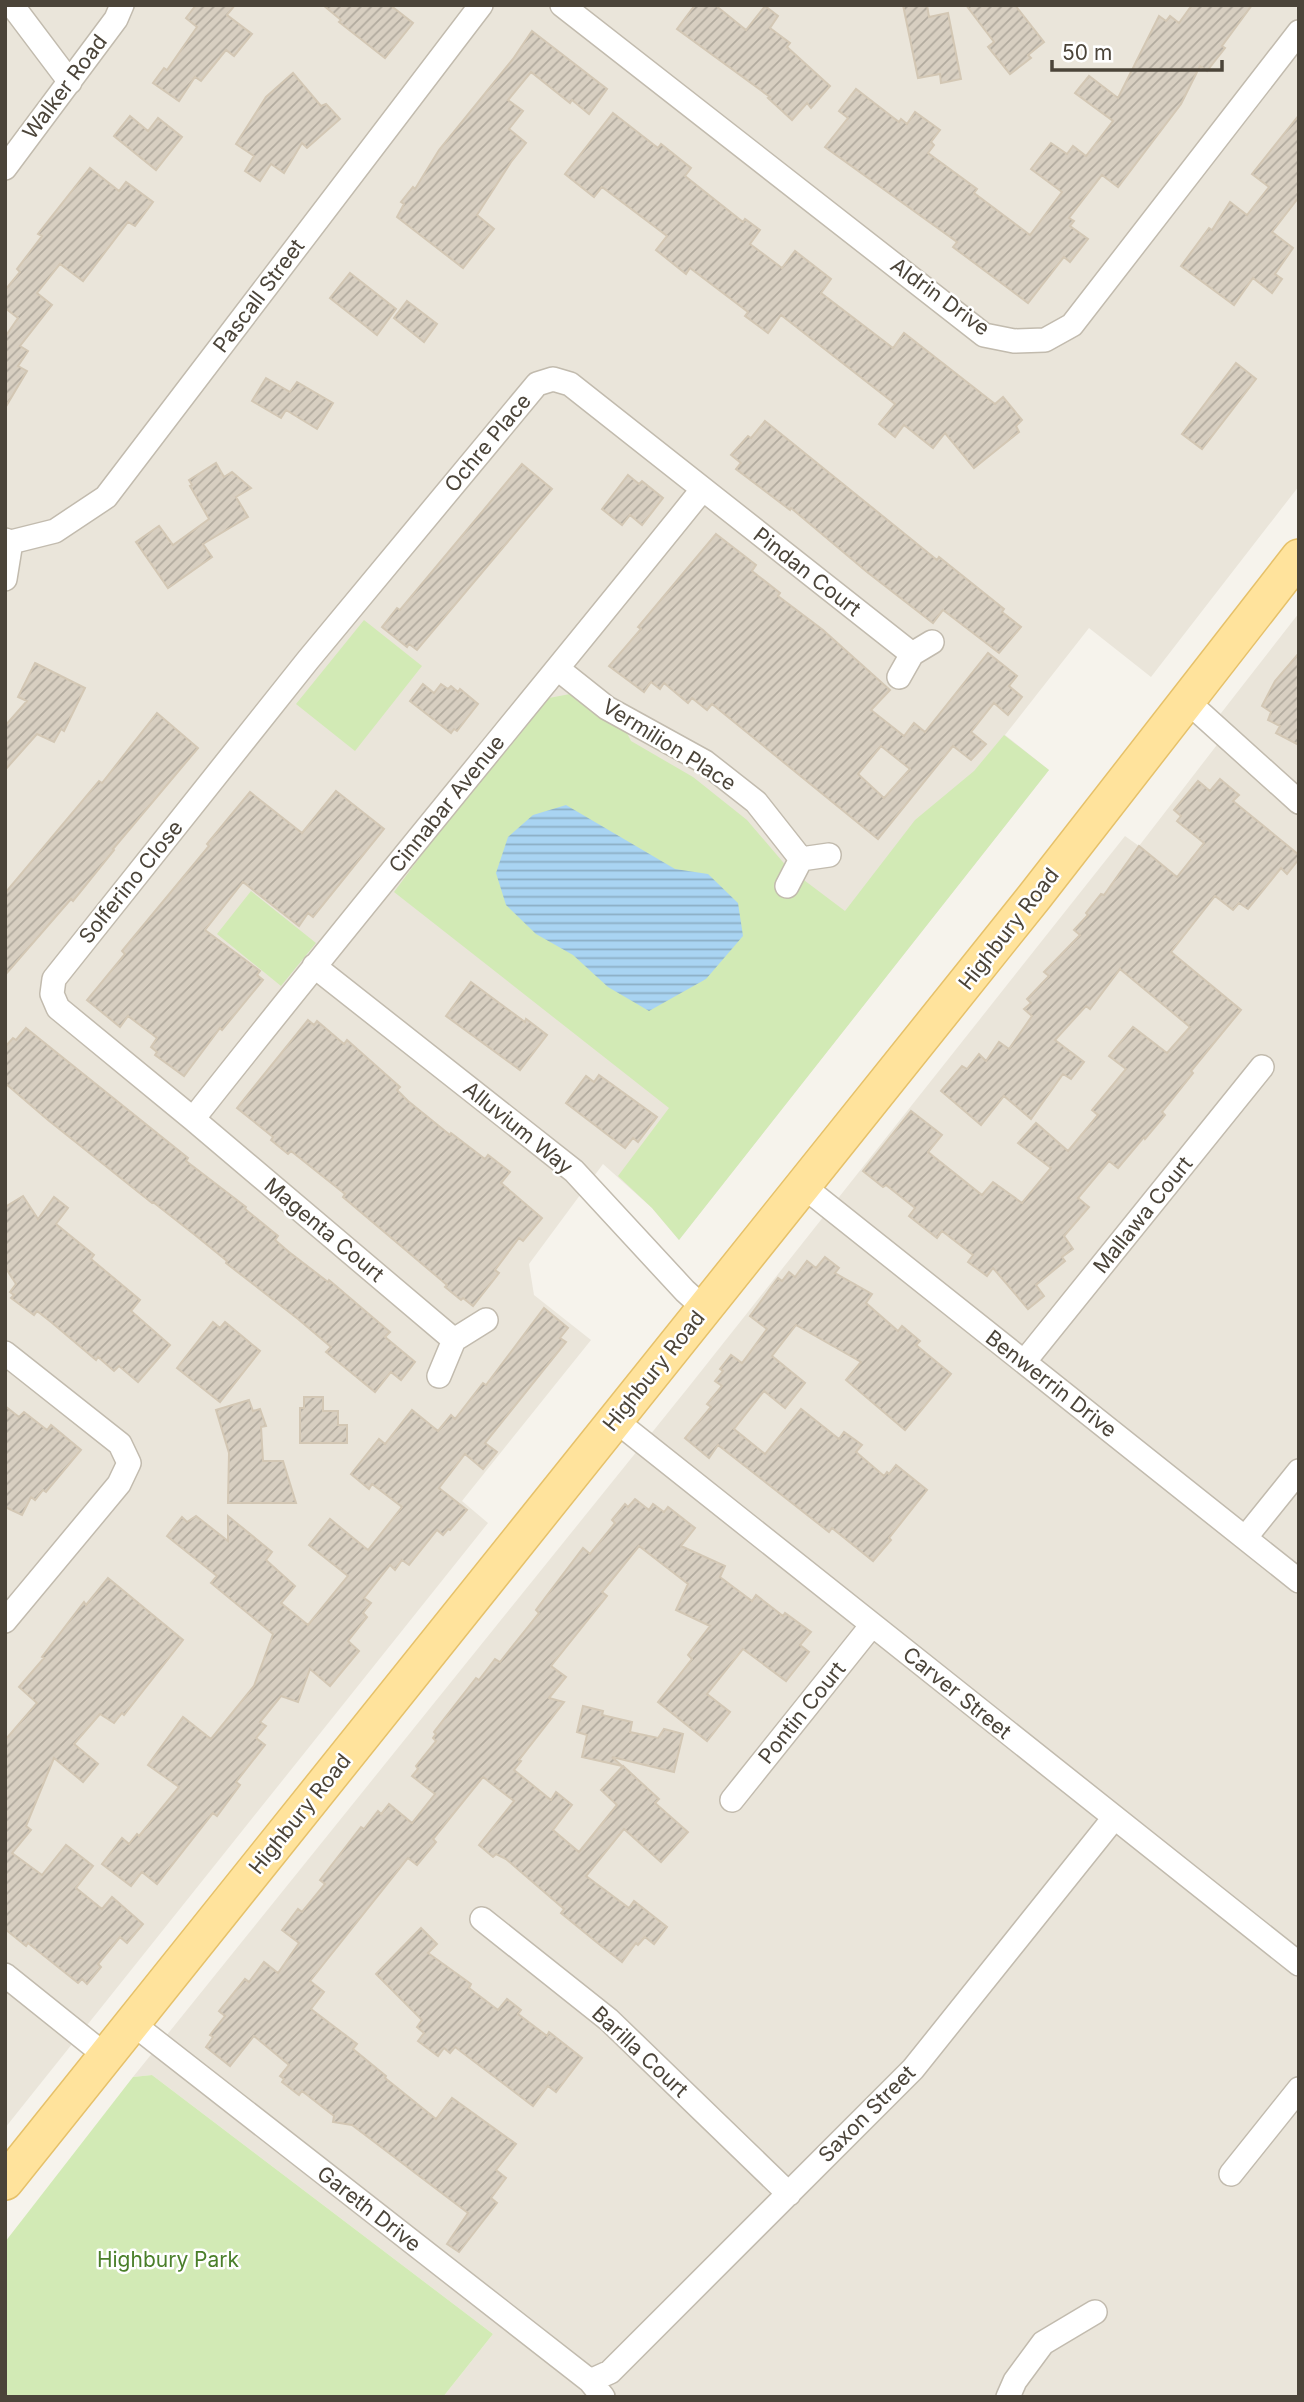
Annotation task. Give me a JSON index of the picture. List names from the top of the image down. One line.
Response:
{"streets":{"main road":["Highbury Road"],"street":["Walker Road","Pascall Street","Aldrin Drive","Ochre Place","Pindan Court","Vermilion Place","Cinnabar Avenue","Solferino Close","Alluvium Way","Mallawa Court","Magenta Court","Benwerrin Drive","Carver Street","Pontin Court","Barilla Court","Saxon Street","Gareth Drive"]},"crossings":[["Ochre Place","Pindan Court"],["Ochre Place","Cinnabar Avenue"],["Ochre Place","Solferino Close"],["Pindan Court","Cinnabar Avenue"],["Vermilion Place","Cinnabar Avenue"],["Cinnabar Avenue","Solferino Close"],["Cinnabar Avenue","Alluvium Way"],["Cinnabar Avenue","Magenta Court"],["Solferino Close","Magenta Court"],["Highbury Road","Alluvium Way"],["Highbury Road","Benwerrin Drive"],["Highbury Road","Carver Street"],["Highbury Road","Gareth Drive"],["Mallawa Court","Benwerrin Drive"],["Carver Street","Pontin Court"],["Carver Street","Saxon Street"],["Barilla Court","Saxon Street"],["Saxon Street","Gareth Drive"]],"parks":["Highbury Park"],"scale_bar":"50 m"}
